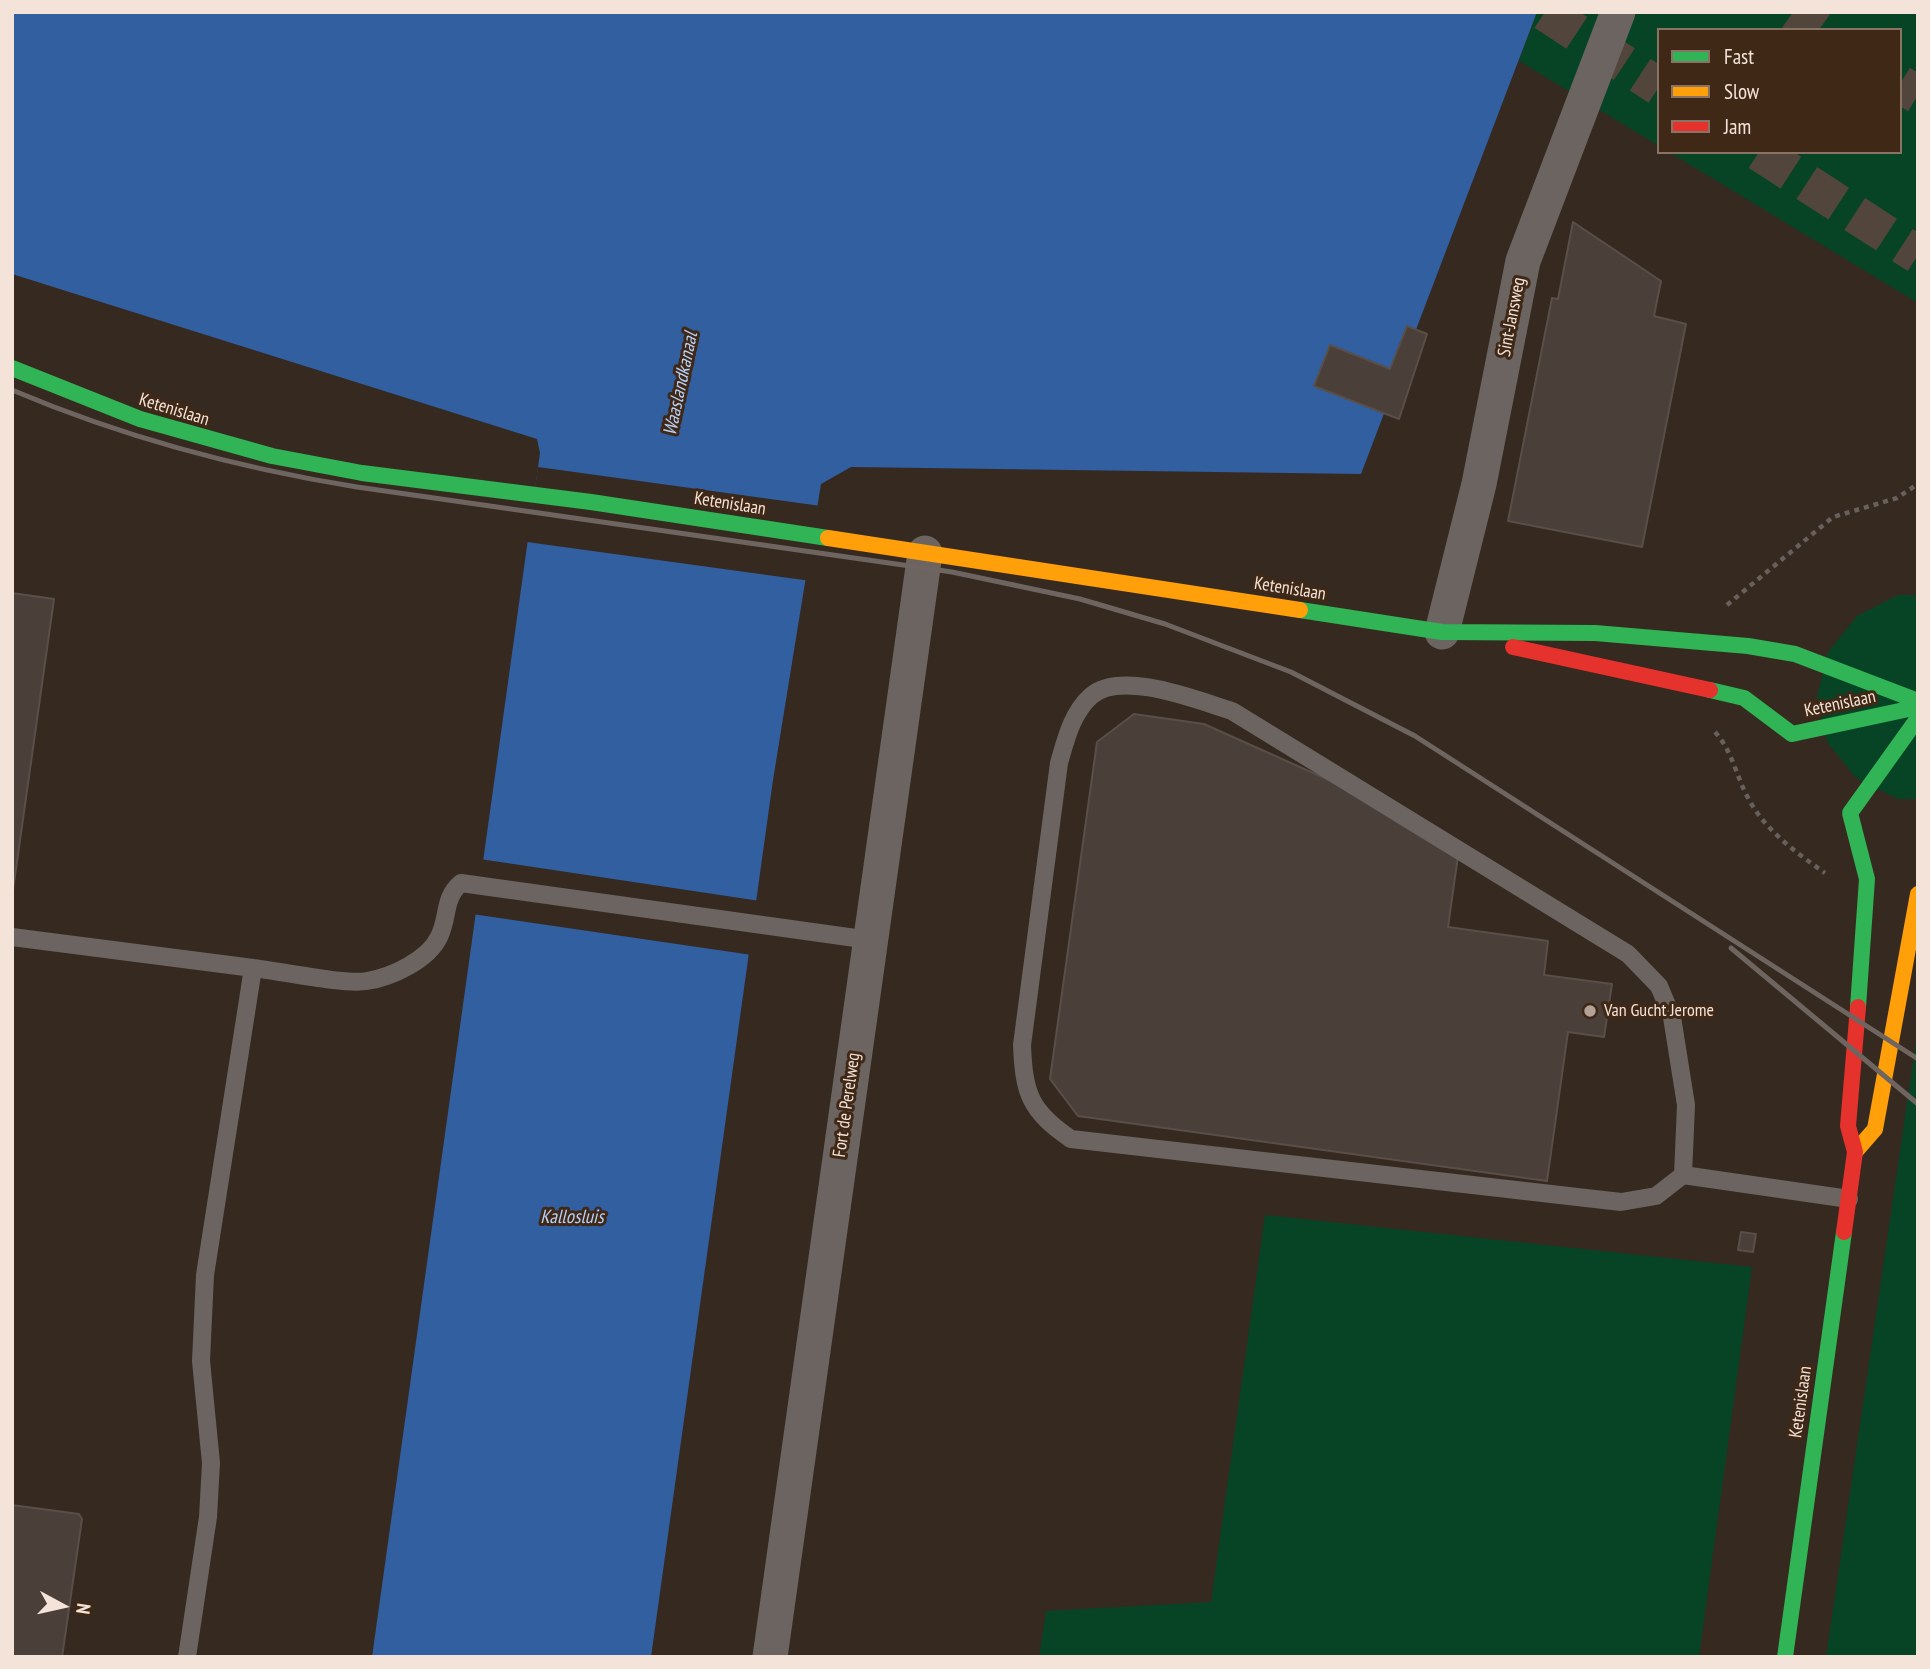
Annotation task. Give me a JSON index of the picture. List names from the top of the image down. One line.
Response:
{"streets":{"main road":["Ketenislaan"],"street":["Sint-Jansweg","Fort de Perelweg"]},"crossings":[["Sint-Jansweg","Ketenislaan"],["Ketenislaan","Fort de Perelweg"]],"water":["Waaslandkanaal","Kallosluis"],"places":["Van Gucht Jerome"],"legend":["Fast","Slow","Jam"],"north":"right"}
